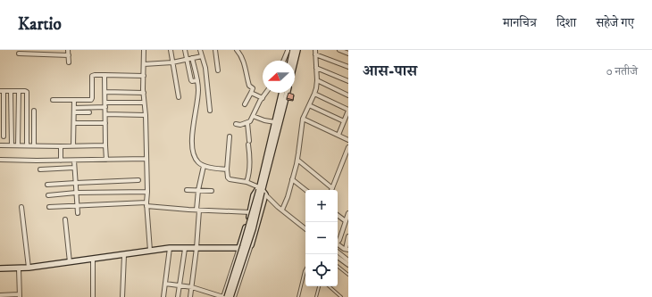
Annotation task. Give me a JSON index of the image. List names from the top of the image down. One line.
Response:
{"north":"left","page":{"header":"Kartio","nav":["मानचित्र","दिशा","सहेजे गए"],"heading":["आस-पास","0 नतीजे"],"map_buttons":["+","−"]}}
